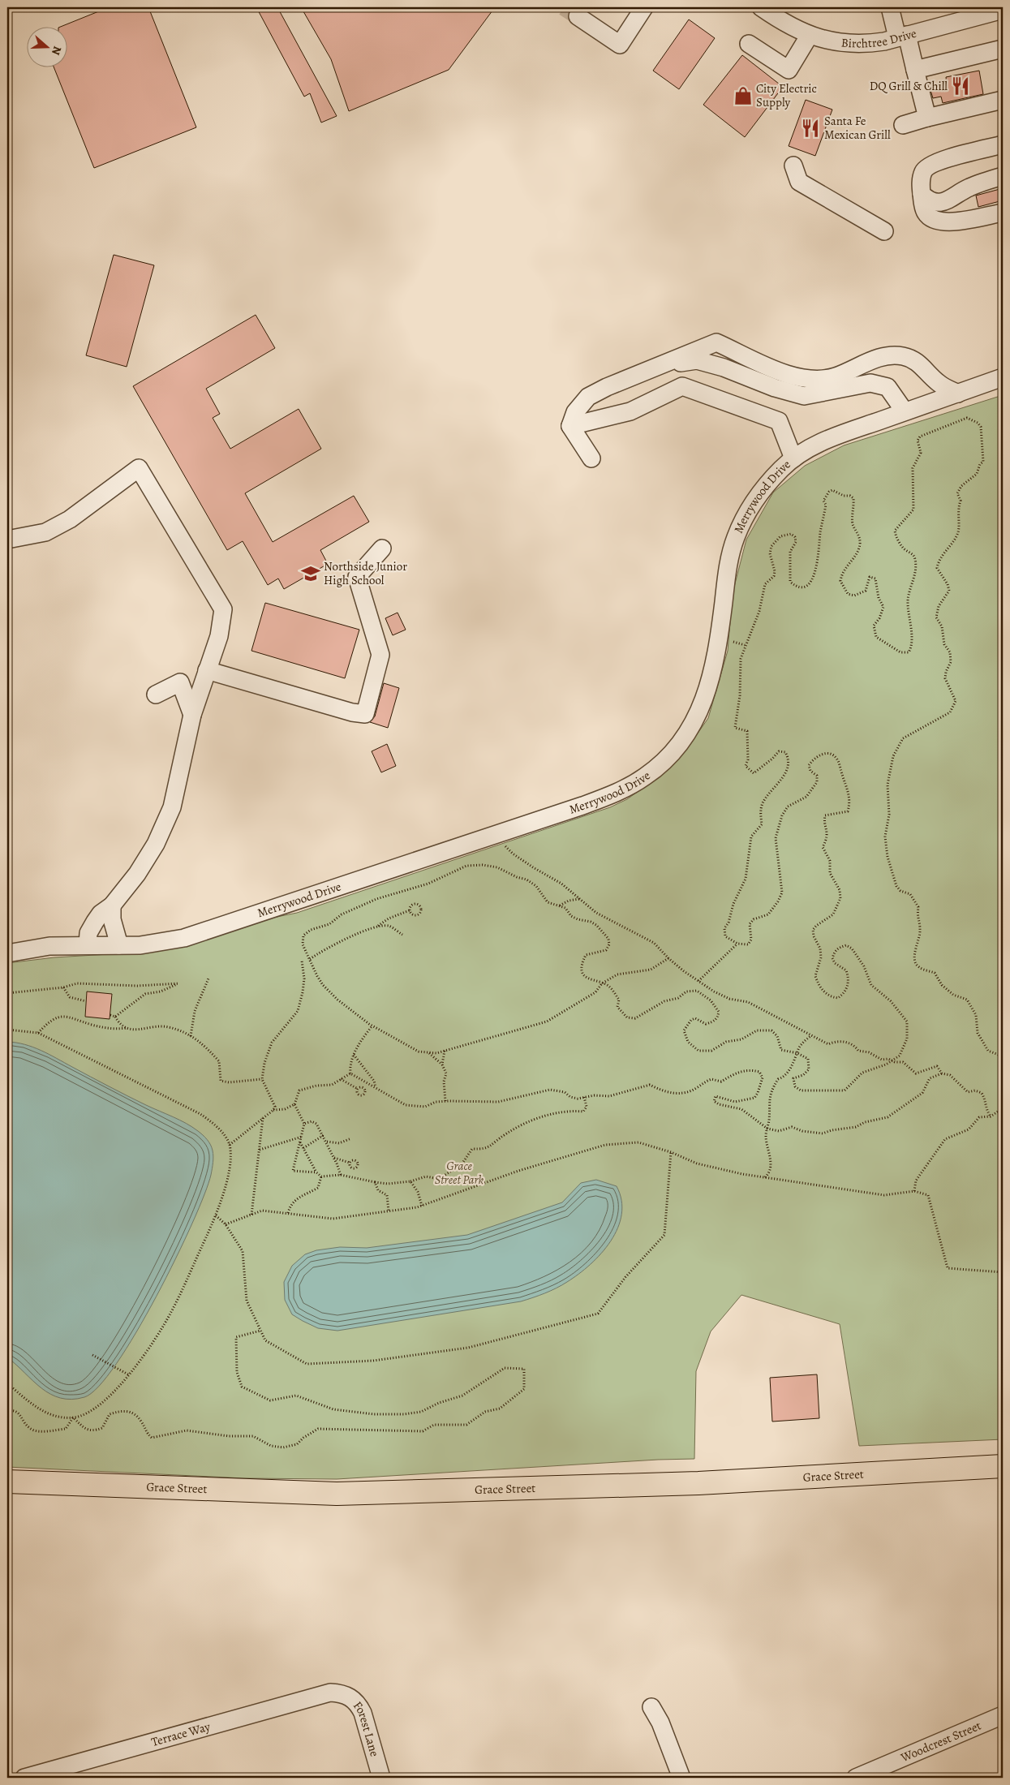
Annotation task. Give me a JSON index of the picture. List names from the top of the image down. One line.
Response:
{"streets":{"main road":["Grace Street"],"street":["Birchtree Drive","Merrywood Drive","Forest Lane","Terrace Way","Woodcrest Street"]},"crossings":[["Forest Lane","Terrace Way"]],"parks":["Grace Street Park"],"places":{"restaurant":["DQ Grill & Chill","Santa Fe Mexican Grill"],"shop":["City Electric Supply"],"school or university":["Northside Junior High School"]},"north":"right"}
